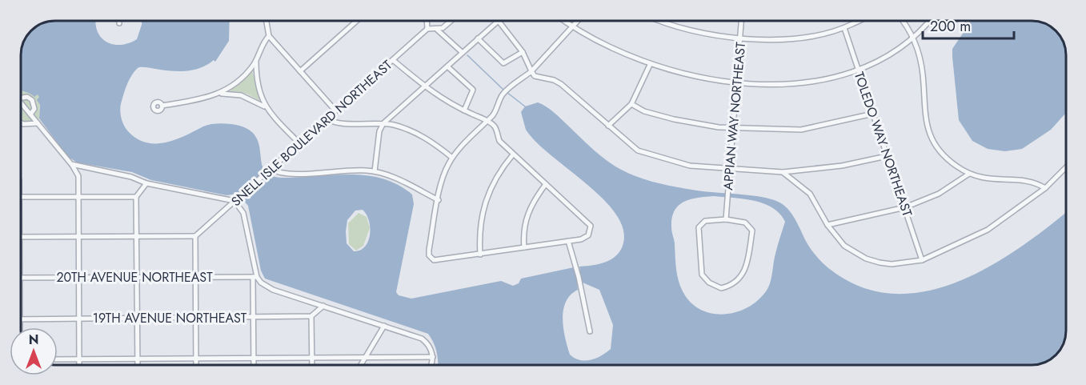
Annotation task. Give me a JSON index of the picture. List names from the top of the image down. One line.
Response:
{"streets":{"street":["APPIAN WAY NORTHEAST","SNELL ISLE BOULEVARD NORTHEAST","TOLEDO WAY NORTHEAST","20TH AVENUE NORTHEAST","19TH AVENUE NORTHEAST"]},"scale_bar":"200 m","north":"top"}
